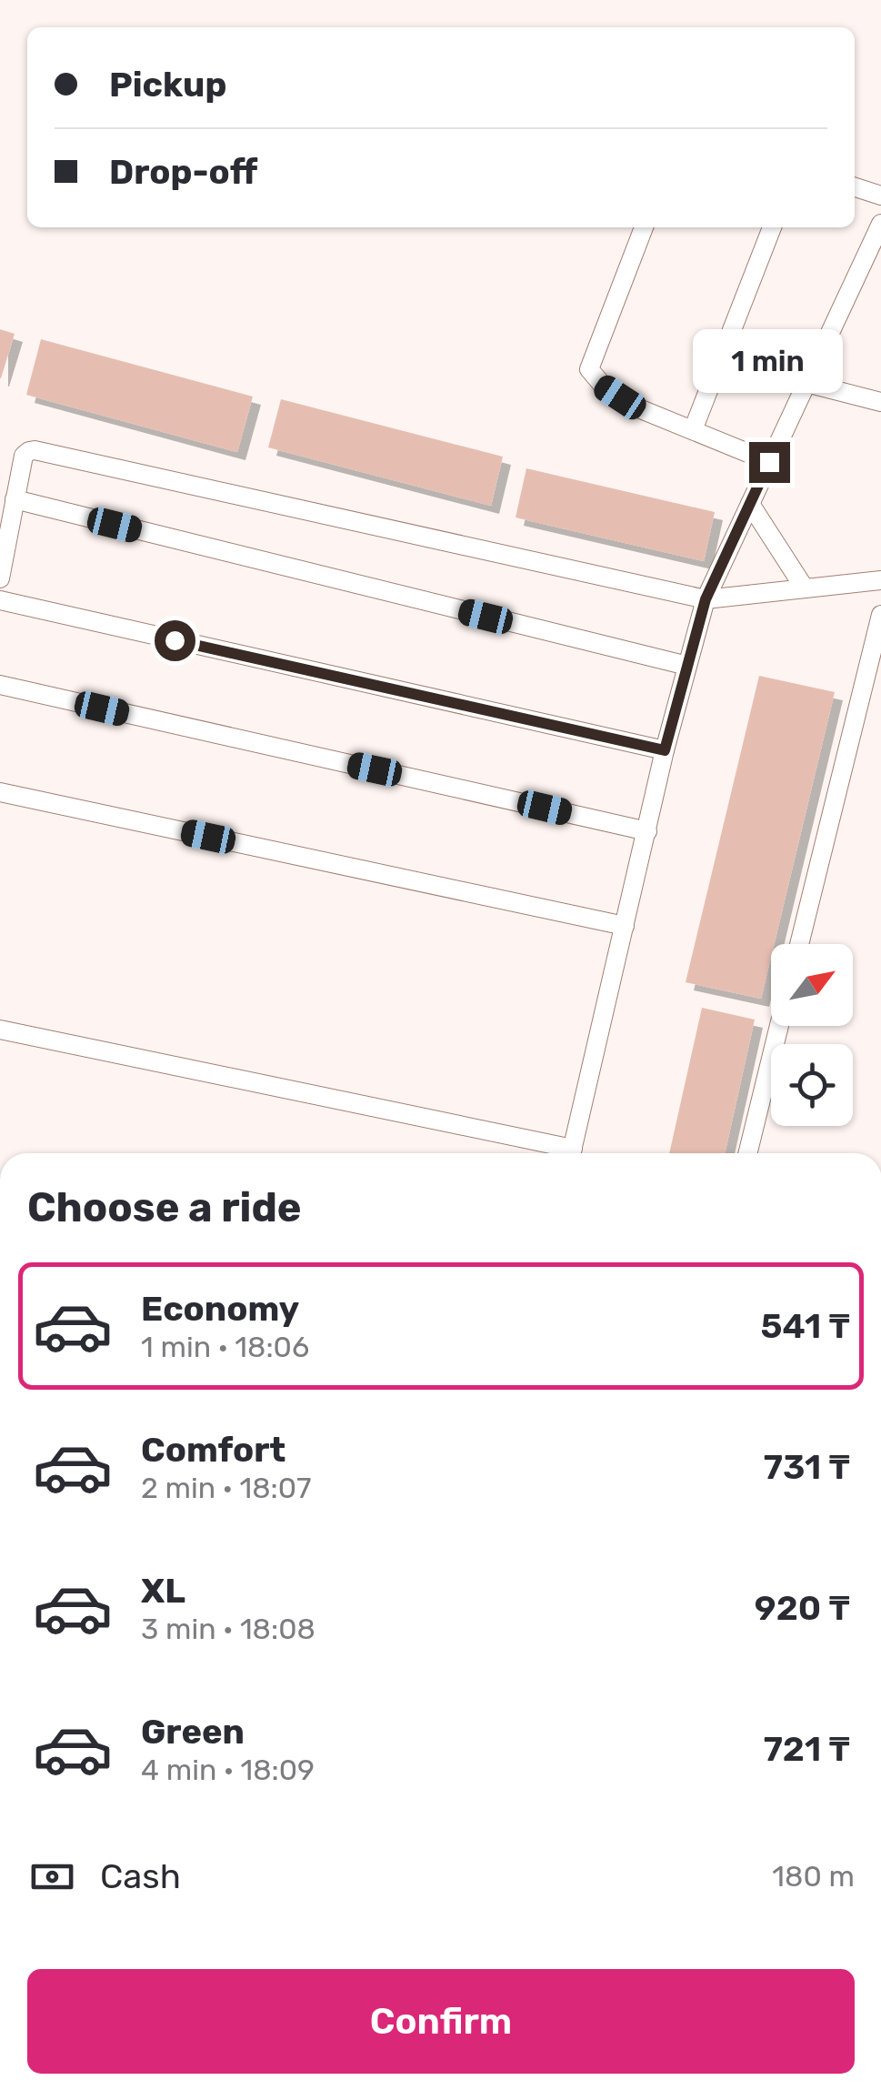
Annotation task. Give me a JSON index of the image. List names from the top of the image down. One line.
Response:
{"north":"top right","page":{"banner":["Pickup","Drop-off"],"bubble":"1 min","heading":"Choose a ride","list":[{"name":"Economy","note":"1 min · 18:06","value":"541 ₸"},{"name":"Comfort","note":"2 min · 18:07","value":"731 ₸"},{"name":"XL","note":"3 min · 18:08","value":"920 ₸"},{"name":"Green","note":"4 min · 18:09","value":"721 ₸"}],"pay":["Cash","180 m"],"buttons":"Confirm"}}
